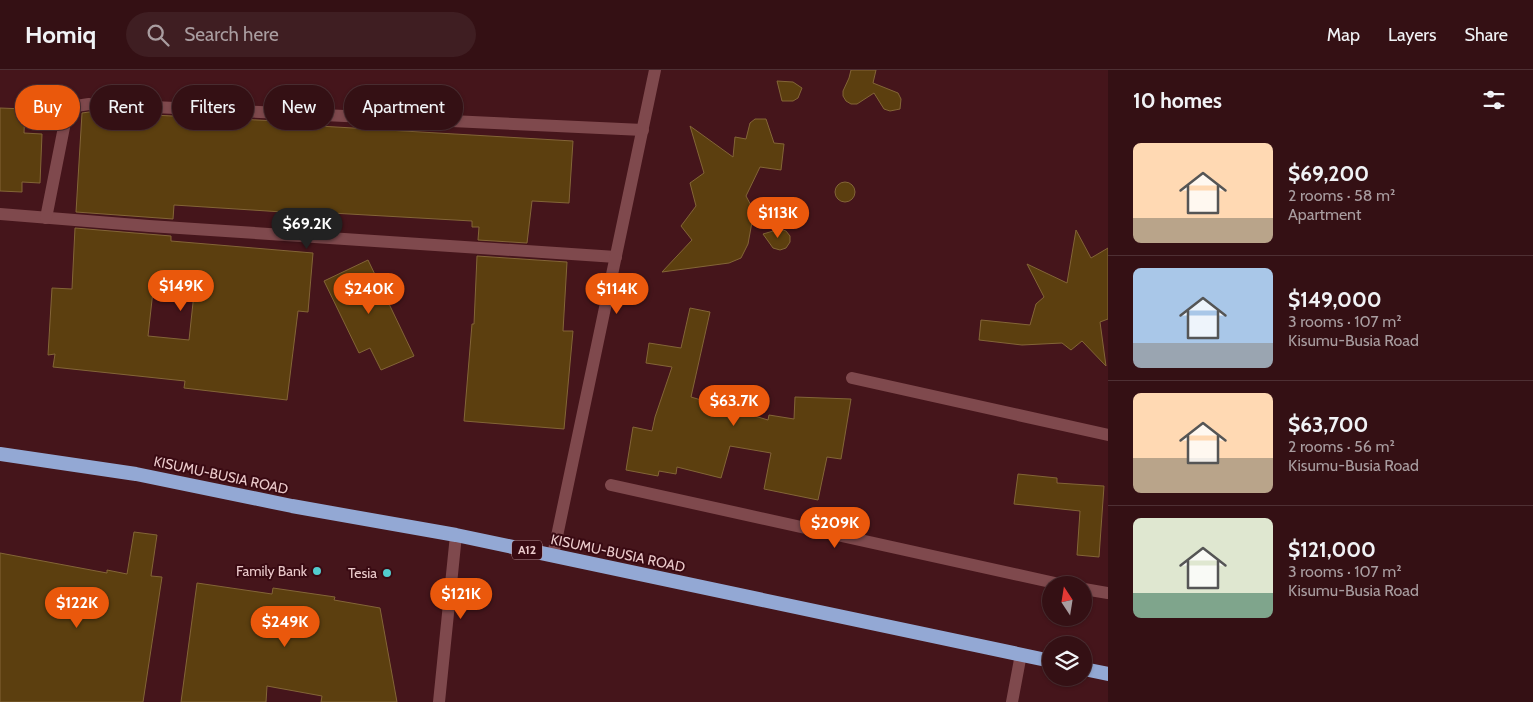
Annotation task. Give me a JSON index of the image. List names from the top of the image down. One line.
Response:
{"streets":{"highway":["KISUMU-BUSIA ROAD","A12"]},"places":["Family Bank","Tesia"],"north":"top","page":{"header":"Homiq","search":"Search here","nav":["Map","Layers","Share"],"heading":"10 homes","chip":["Buy","Rent","Filters","New","Apartment"],"list":[{"name":"$69,200","note":"2 rooms · 58 m² · Apartment"},{"name":"$149,000","note":"3 rooms · 107 m² · Kisumu-Busia Road"},{"name":"$63,700","note":"2 rooms · 56 m² · Kisumu-Busia Road"},{"name":"$121,000","note":"3 rooms · 107 m² · Kisumu-Busia Road"}],"price":["$113K","$69.2K","$149K","$240K","$114K","$63.7K","$209K","$121K","$122K","$249K"]}}
